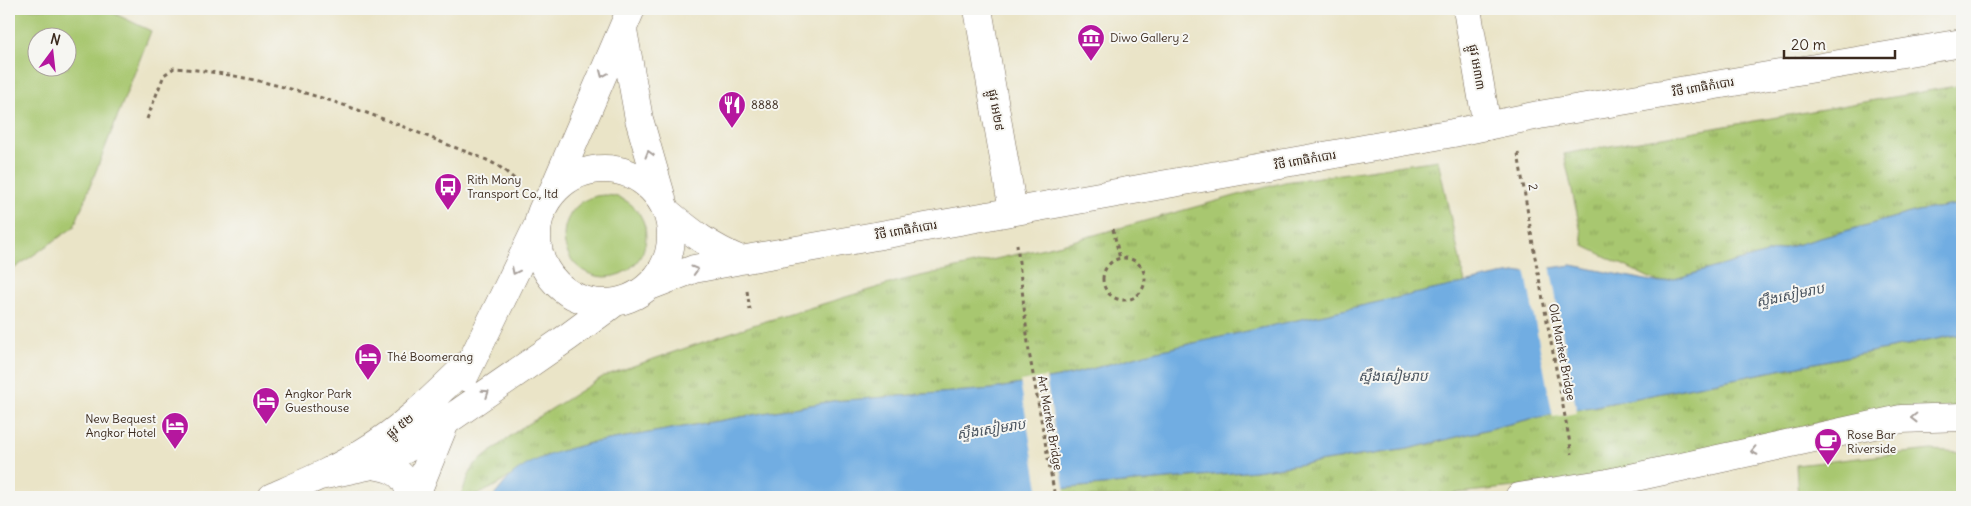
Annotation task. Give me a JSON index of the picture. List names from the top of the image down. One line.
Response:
{"streets":{"main road":["ផ្លូវ អេ៣៣","វិថី ពោធិកំបោរ","ផ្លូវ អេ២៩","ផ្លូវ ៥២"],"path":["2","Old Market Bridge","Art Market Bridge"]},"crossings":[["ផ្លូវ អេ៣៣","វិថី ពោធិកំបោរ"],["ផ្លូវ អេ៣៣","2"],["វិថី ពោធិកំបោរ","ផ្លូវ អេ២៩"],["វិថី ពោធិកំបោរ","2"],["វិថី ពោធិកំបោរ","Art Market Bridge"],["វិថី ពោធិកំបោរ","ផ្លូវ ៥២"],["ផ្លូវ អេ២៩","Art Market Bridge"],["2","Old Market Bridge"]],"water":["ស្ទឹងសៀមរាប"],"places":{"museum":["Diwo Gallery 2"],"restaurant":["8888"],"bus stop":["Rith Mony Transport Co., ltd"],"hotel":["Thé Boomerang","Angkor Park Guesthouse","New Bequest Angkor Hotel"],"cafe":["Rose Bar Riverside"]},"scale_bar":"20 m","north":"top"}
